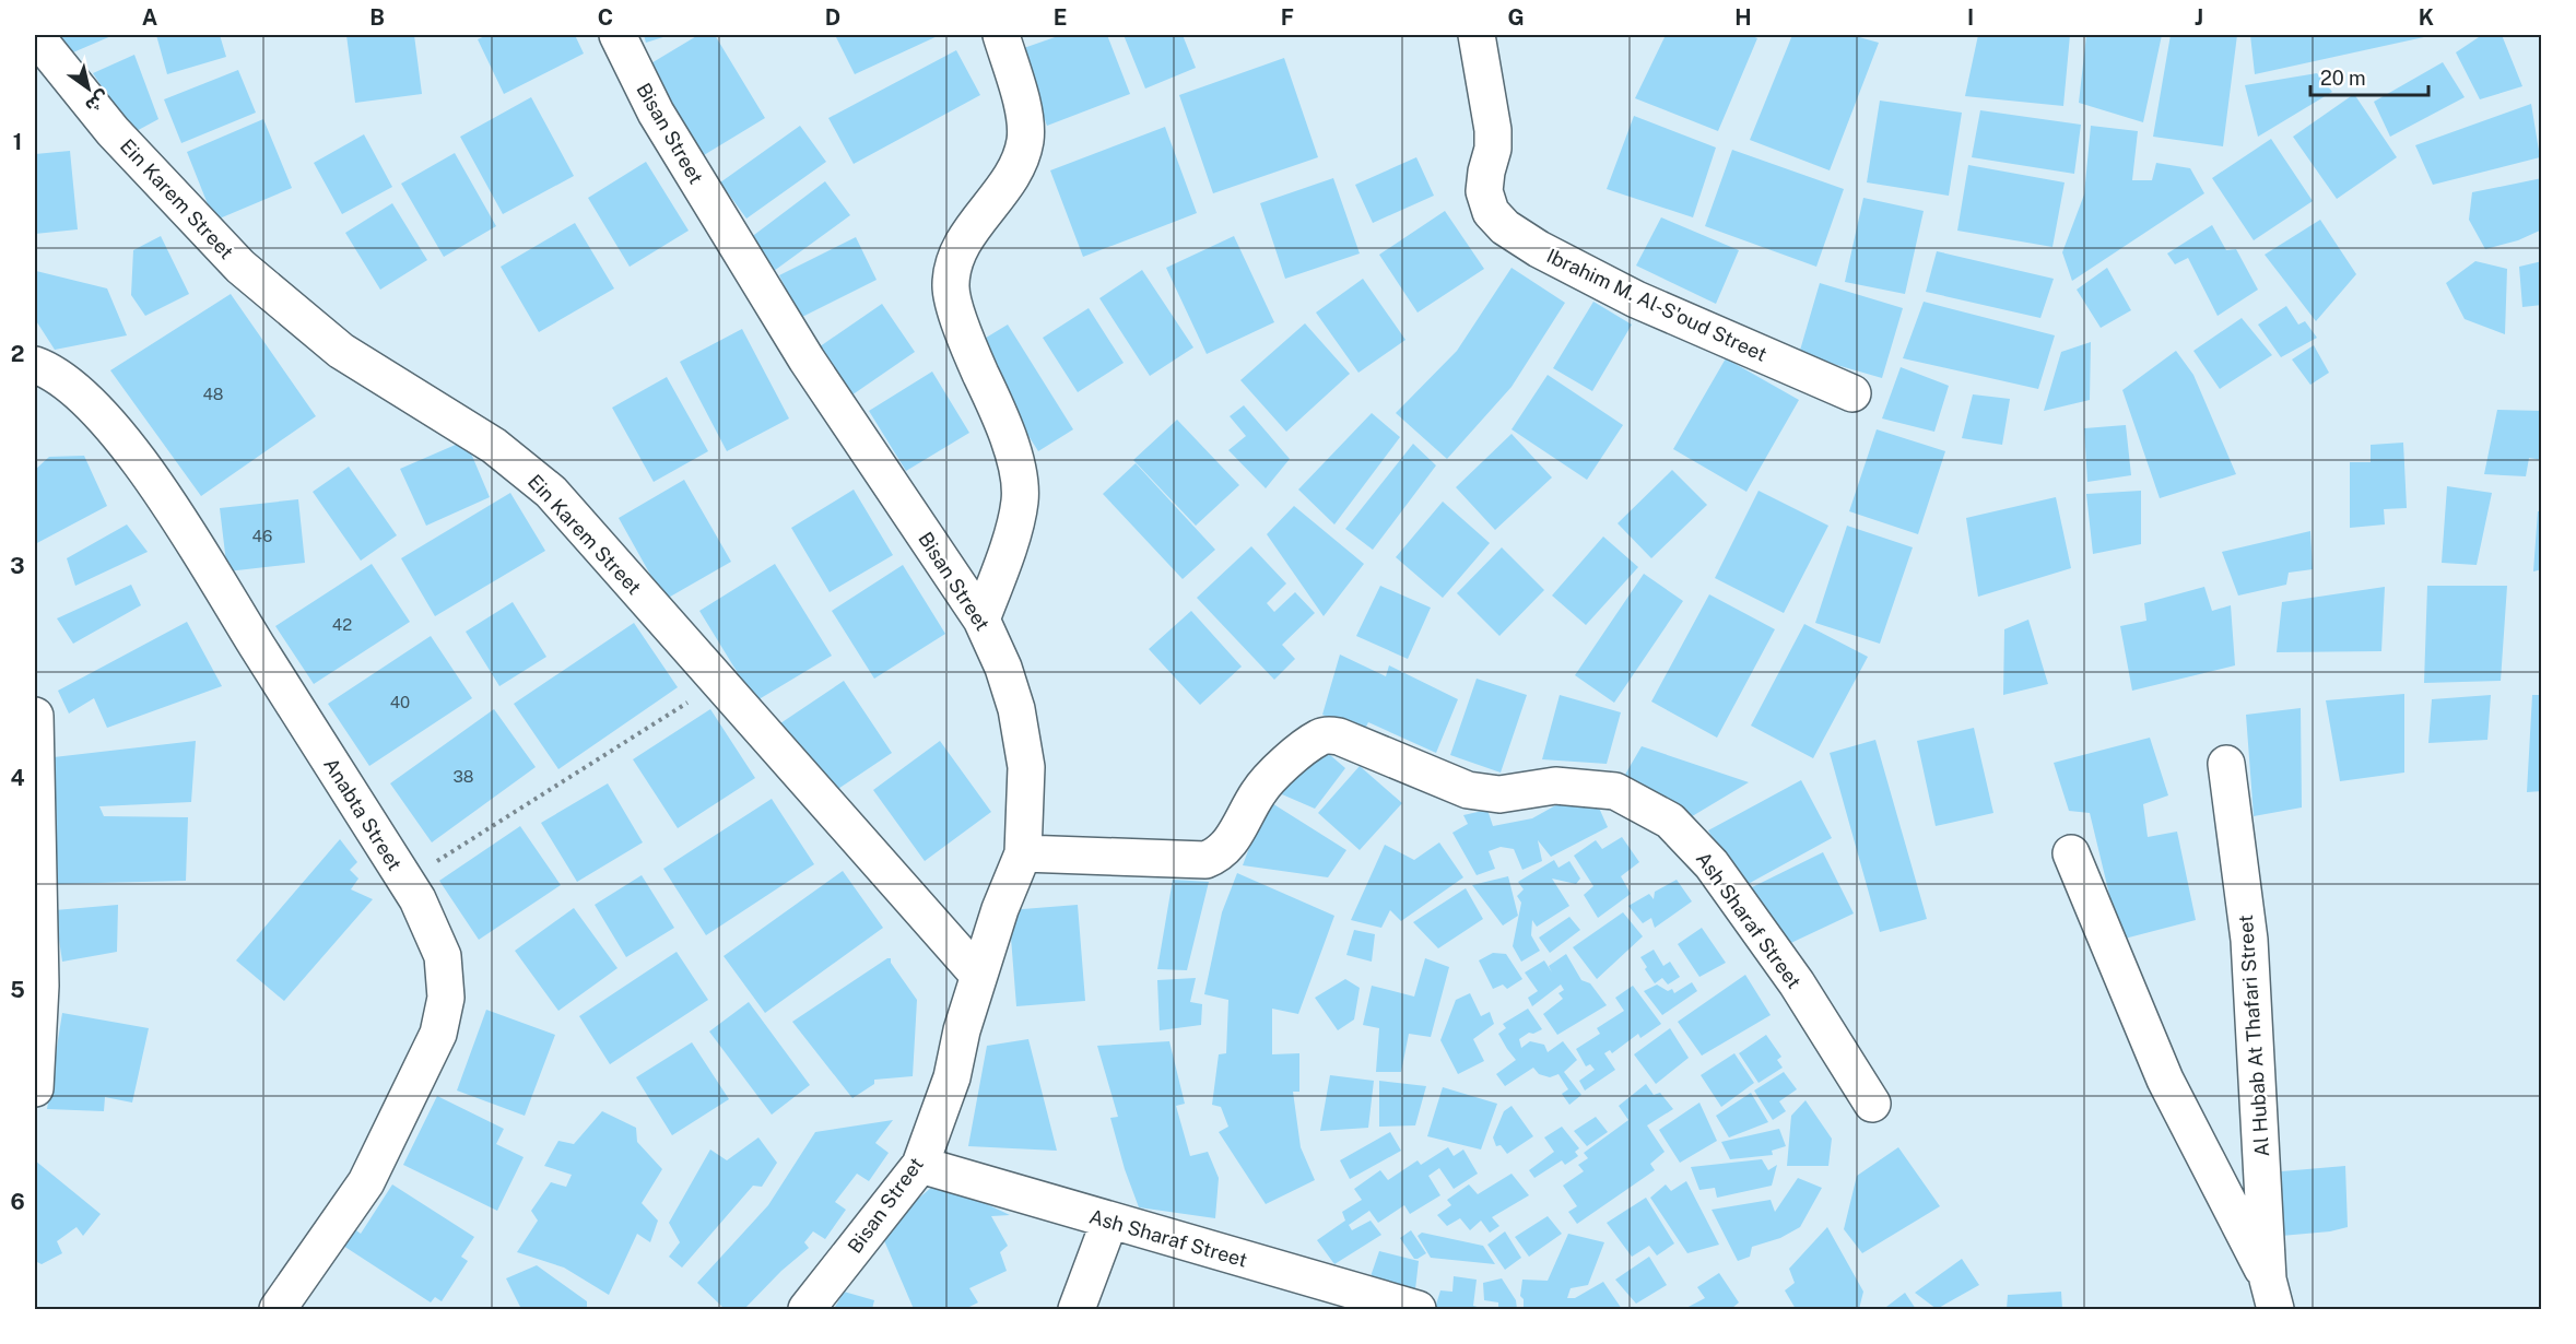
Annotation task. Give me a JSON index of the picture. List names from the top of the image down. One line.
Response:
{"streets":{"street":["Bisan Street","Ein Karem Street","Ibrahim M. Al-S'oud Street","Anabta Street","Ash Sharaf Street","Al Hubab At Thafari Street"]},"crossings":[["Bisan Street","Ein Karem Street"],["Bisan Street","Ash Sharaf Street"]],"house_numbers":["48","46","42","40","38"],"scale_bar":"20 m","north":"bottom right","grid":{"columns":["A","B","C","D","E","F","G","H","I","J","K"],"rows":["1","2","3","4","5","6"]}}
